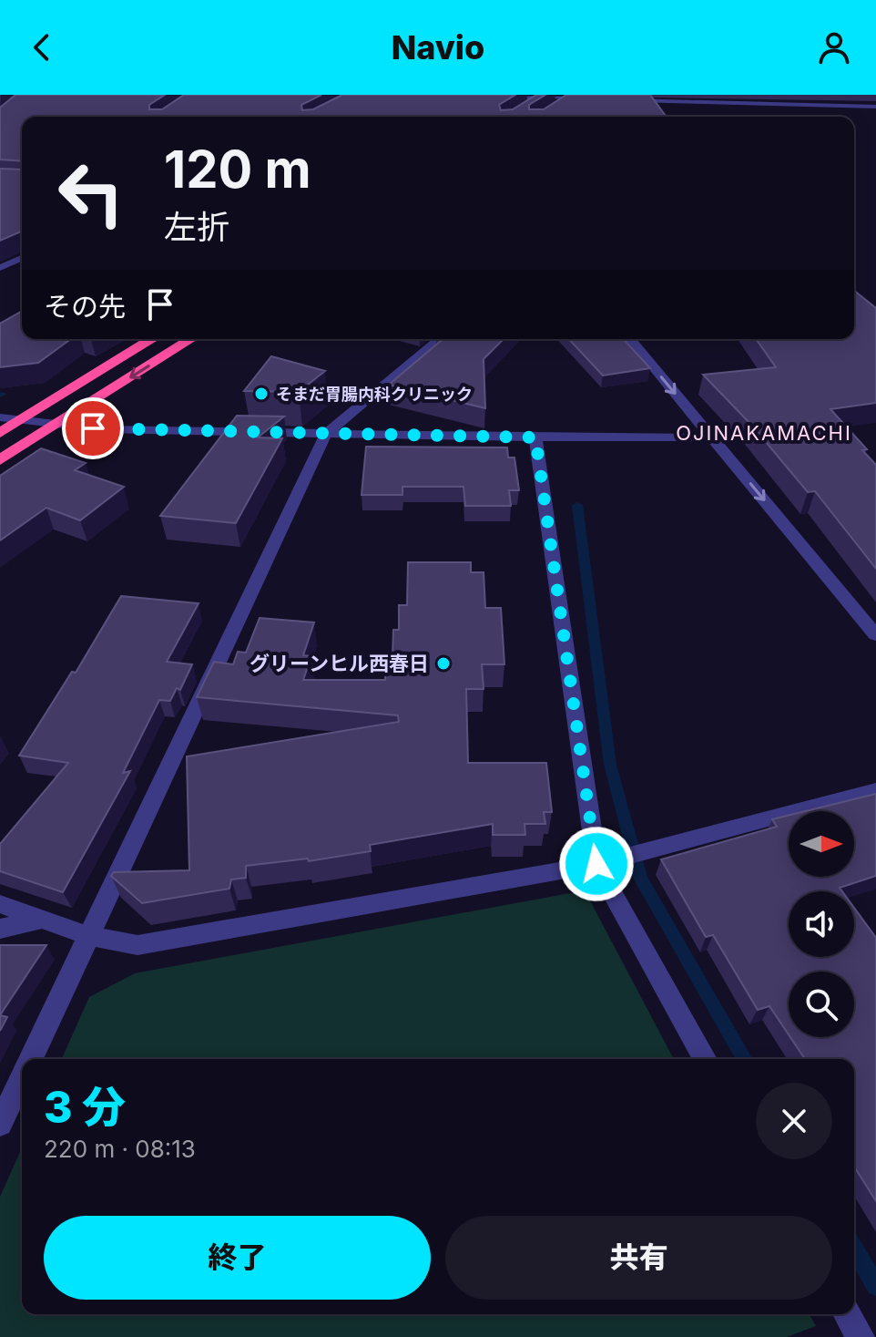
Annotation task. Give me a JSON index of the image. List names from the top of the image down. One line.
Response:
{"districts":["OJINAKAMACHI"],"places":["そまだ胃腸内科クリニック","グリーンヒル西春日"],"north":"right","page":{"header":"Navio","turn":["120 m","左折"],"then":"その先","heading":["3 分","220 m · 08:13"],"buttons":["終了","共有"]}}
